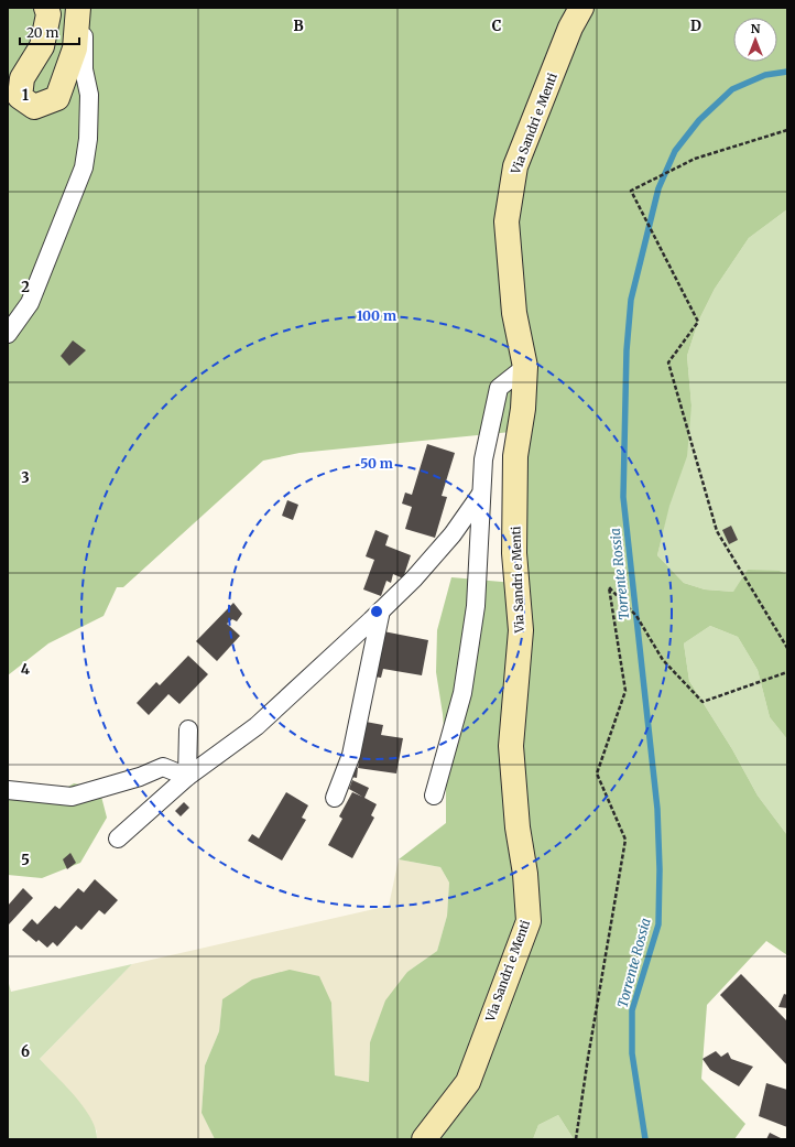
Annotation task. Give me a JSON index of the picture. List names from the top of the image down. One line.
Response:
{"streets":{"main road":["Via Sandri e Menti"]},"water":["Torrente Rossia"],"scale_bar":"20 m","north":"top","grid":{"columns":["B","C","D"],"rows":["1","2","3","4","5","6"]},"rings":["100 m","50 m"]}
